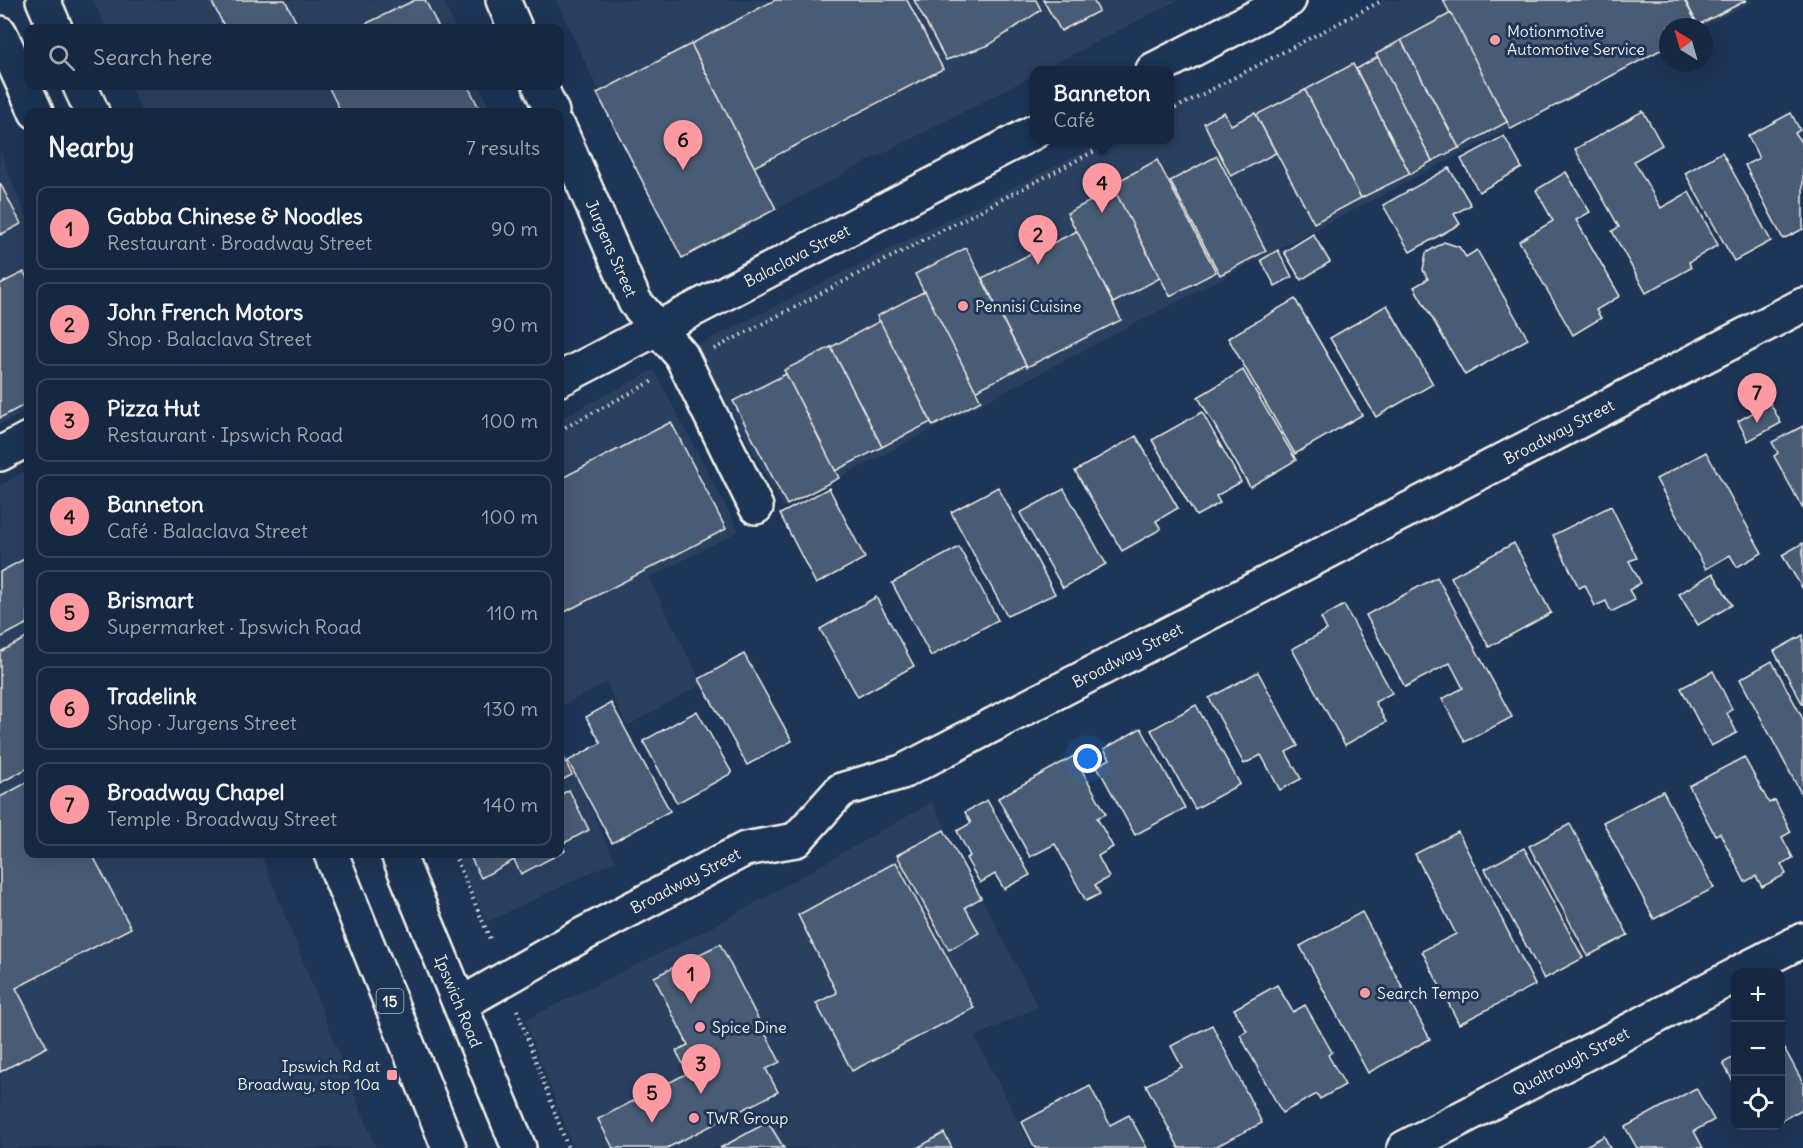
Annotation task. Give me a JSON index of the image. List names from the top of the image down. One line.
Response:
{"streets":{"main road":["Jurgens Street","Balaclava Street","Broadway Street","15","Ipswich Road","Qualtrough Street"]},"crossings":[["Jurgens Street","Balaclava Street"],["Broadway Street","Ipswich Road"]],"places":{"other":["Motionmotive Automotive Service","Pennisi Cuisine","Search Tempo","Spice Dine","TWR Group"],"transit":["Ipswich Rd at Broadway, stop 10a"]},"north":"top left","page":{"search":"Search here","popup":["Banneton","Café"],"heading":["Nearby","7 results"],"pins":["6","4","2","7","1","3","5"],"list":[{"mark":"1","name":"Gabba Chinese & Noodles","note":"Restaurant · Broadway Street","value":"90 m"},{"mark":"2","name":"John French Motors","note":"Shop · Balaclava Street","value":"90 m"},{"mark":"3","name":"Pizza Hut","note":"Restaurant · Ipswich Road","value":"100 m"},{"mark":"4","name":"Banneton","note":"Café · Balaclava Street","value":"100 m"},{"mark":"5","name":"Brismart","note":"Supermarket · Ipswich Road","value":"110 m"},{"mark":"6","name":"Tradelink","note":"Shop · Jurgens Street","value":"130 m"},{"mark":"7","name":"Broadway Chapel","note":"Temple · Broadway Street","value":"140 m"}],"map_buttons":["+","−"]}}
